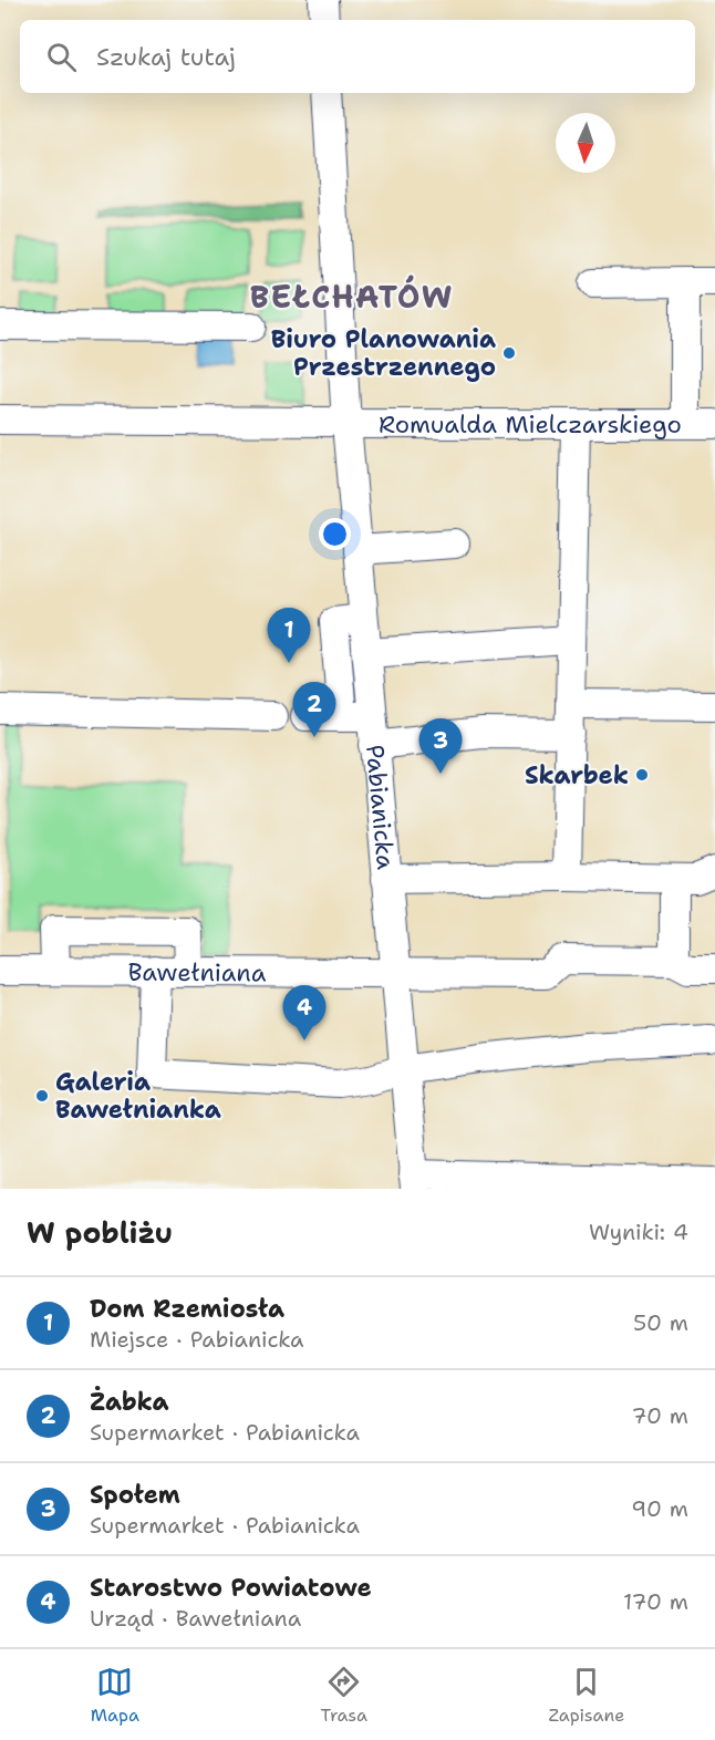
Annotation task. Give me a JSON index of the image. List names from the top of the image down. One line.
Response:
{"streets":{"street":["Romualda Mielczarskiego","Pabianicka","Bawełniana"]},"crossings":[["Romualda Mielczarskiego","Pabianicka"],["Pabianicka","Bawełniana"]],"districts":["BEŁCHATÓW"],"places":["Biuro Planowania Przestrzennego","Skarbek","Galeria Bawełnianka"],"north":"bottom","page":{"search":"Szukaj tutaj","pins":["1","2","3","4"],"heading":["W pobliżu","Wyniki: 4"],"list":[{"mark":"1","name":"Dom Rzemiosła","note":"Miejsce · Pabianicka","value":"50 m"},{"mark":"2","name":"Żabka","note":"Supermarket · Pabianicka","value":"70 m"},{"mark":"3","name":"Społem","note":"Supermarket · Pabianicka","value":"90 m"},{"mark":"4","name":"Starostwo Powiatowe","note":"Urząd · Bawełniana","value":"170 m"}],"nav":["Mapa","Trasa","Zapisane"]}}
